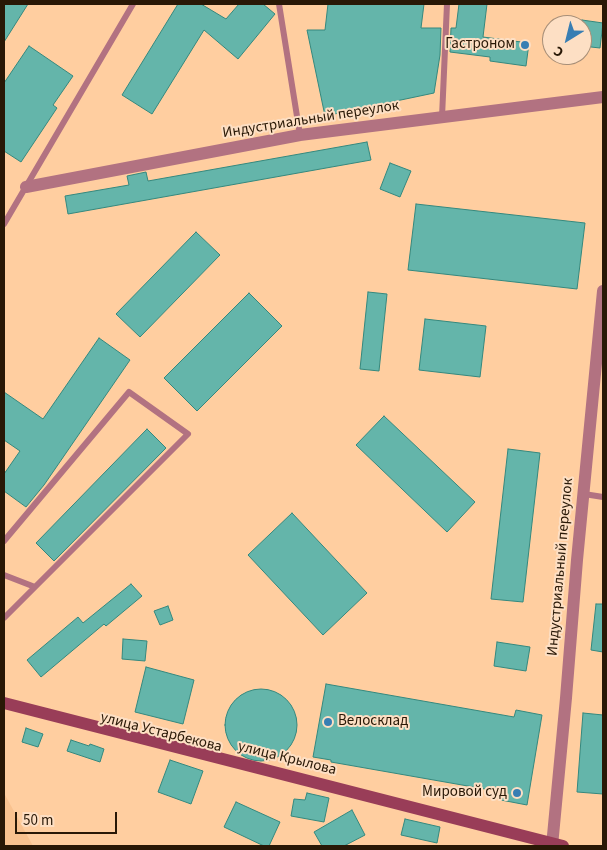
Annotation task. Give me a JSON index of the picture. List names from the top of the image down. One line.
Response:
{"streets":{"main road":["улица Устарбекова","улица Крылова"],"street":["Индустриальный переулок"]},"crossings":[["Индустриальный переулок","улица Устарбекова"],["Индустриальный переулок","улица Крылова"],["улица Устарбекова","улица Крылова"]],"places":["Гастроном","Велосклад","Мировой суд"],"scale_bar":"50 m","north":"bottom left"}
